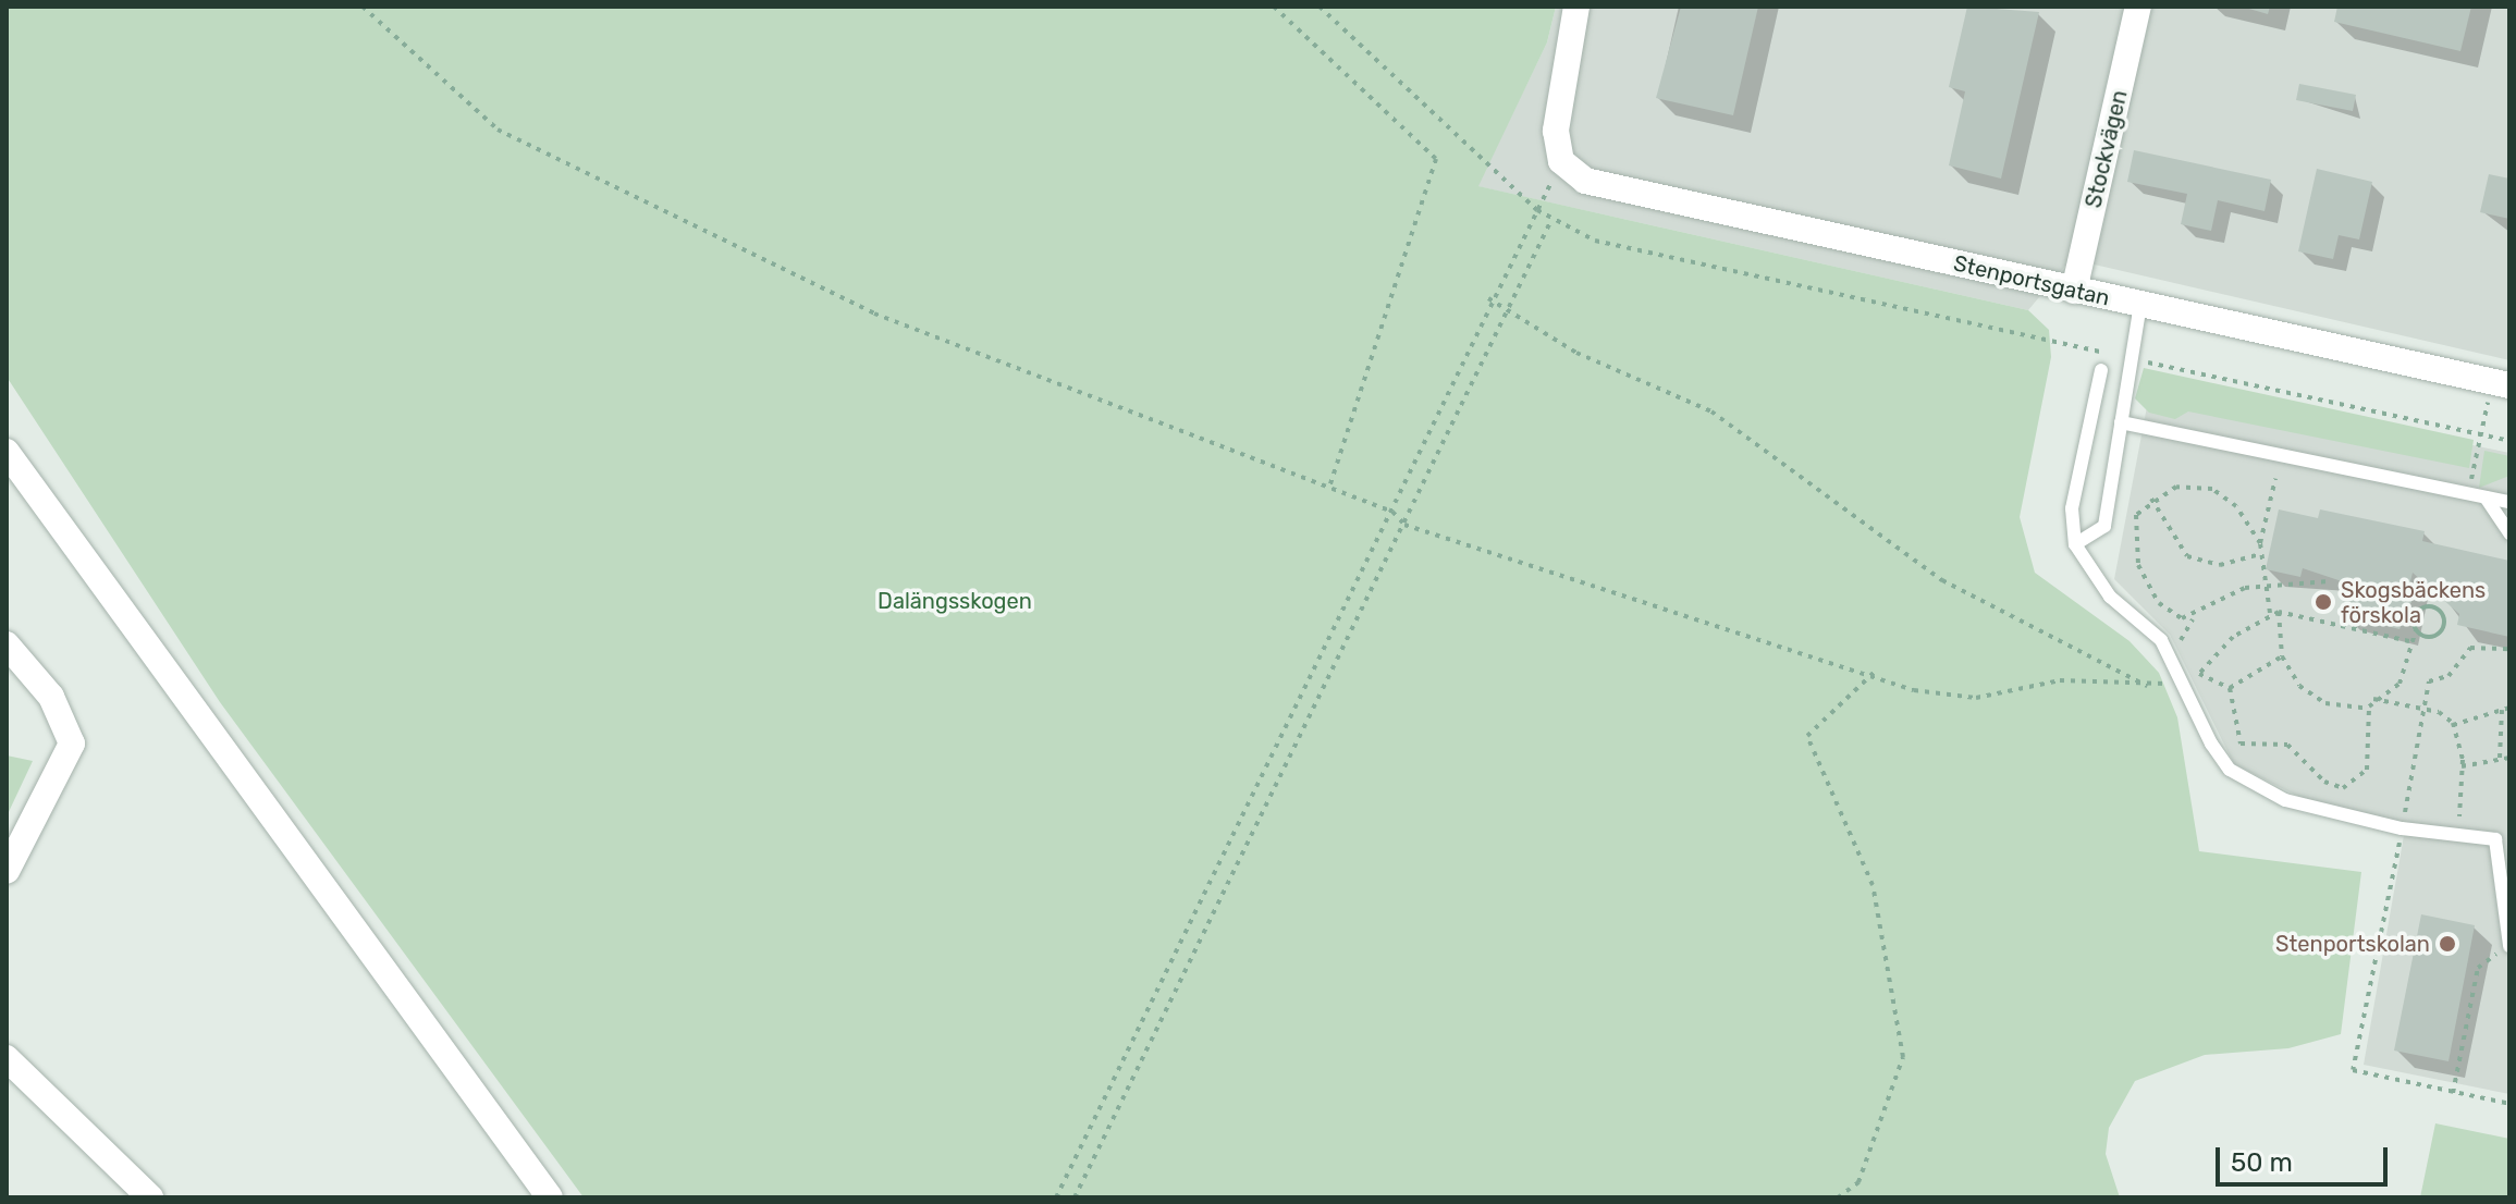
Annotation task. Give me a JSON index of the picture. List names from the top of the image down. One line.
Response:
{"streets":{"street":["Stockvägen","Stenportsgatan"]},"crossings":[["Stockvägen","Stenportsgatan"]],"parks":["Dalängsskogen"],"places":["Skogsbäckens förskola","Stenportskolan"],"scale_bar":"50 m"}
